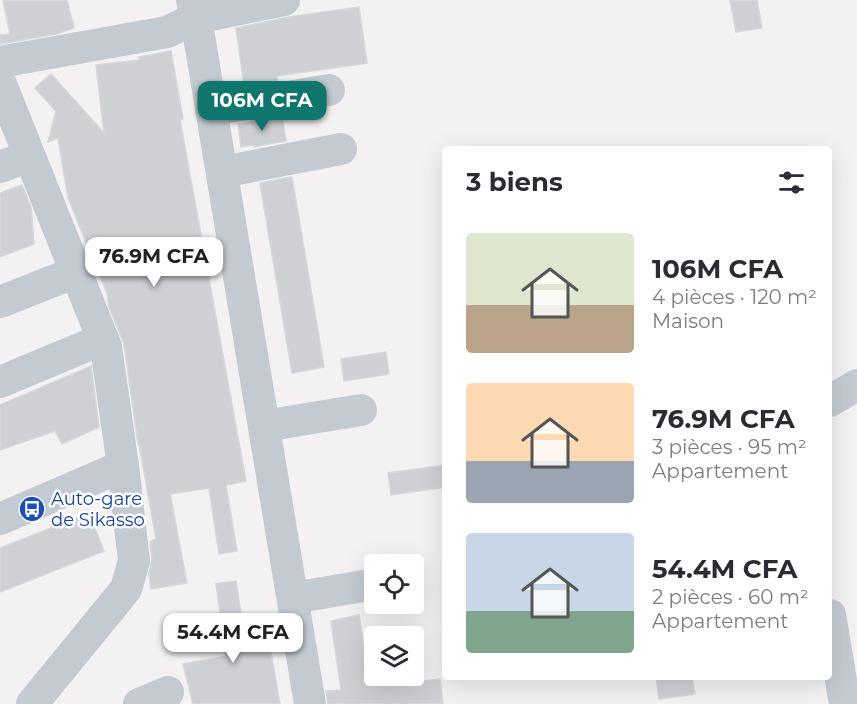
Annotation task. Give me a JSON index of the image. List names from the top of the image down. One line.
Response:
{"places":{"bus stop":["Auto-gare de Sikasso"]},"page":{"price":["106M CFA","76.9M CFA","54.4M CFA"],"heading":"3 biens","list":[{"name":"106M CFA","note":"4 pièces · 120 m² · Maison"},{"name":"76.9M CFA","note":"3 pièces · 95 m² · Appartement"},{"name":"54.4M CFA","note":"2 pièces · 60 m² · Appartement"}]}}
